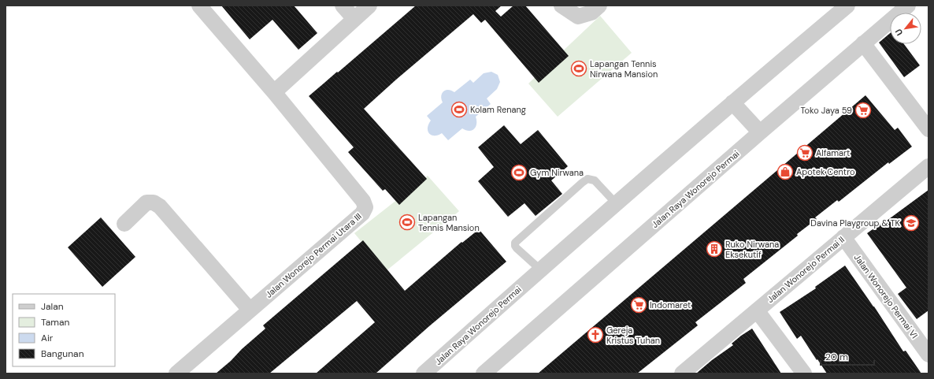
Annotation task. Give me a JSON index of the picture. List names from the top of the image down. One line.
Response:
{"streets":{"street":["Jalan Raya Wonorejo Permai","Jalan Wonorejo Permai Utara III","Jalan Wonorejo Permai II","Jalan Wonorejo Permai VI"]},"crossings":[["Jalan Wonorejo Permai II","Jalan Wonorejo Permai VI"]],"places":{"sports":["Lapangan Tennis Nirwana Mansion","Kolam Renang","Gym Nirwana","Lapangan Tennis Mansion"],"supermarket":["Toko Jaya 59","Alfamart","Indomaret"],"shop":["Apotek Centro"],"school or university":["Davina Playgroup & TK"],"building":["Ruko Nirwana Eksekutif"],"church":["Gereja Kristus Tuhan"]},"legend":["Jalan","Taman","Air","Bangunan"],"scale_bar":"20 m","north":"bottom left"}
